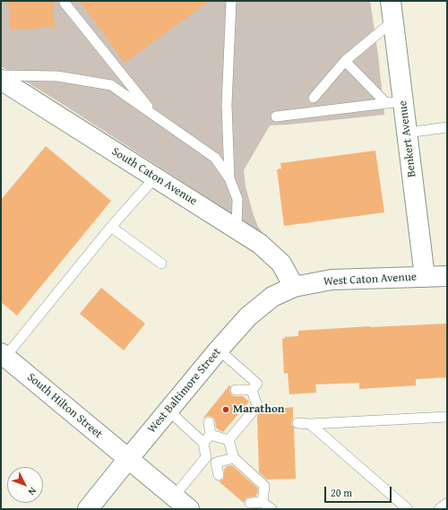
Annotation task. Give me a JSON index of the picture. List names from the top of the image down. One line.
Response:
{"streets":{"street":["Benkert Avenue","South Caton Avenue","West Caton Avenue","West Baltimore Street","South Hilton Street"]},"crossings":[["Benkert Avenue","West Caton Avenue"],["South Caton Avenue","West Caton Avenue"],["South Caton Avenue","West Baltimore Street"],["West Caton Avenue","West Baltimore Street"],["West Baltimore Street","South Hilton Street"]],"places":["Marathon"],"scale_bar":"20 m","north":"bottom right"}
